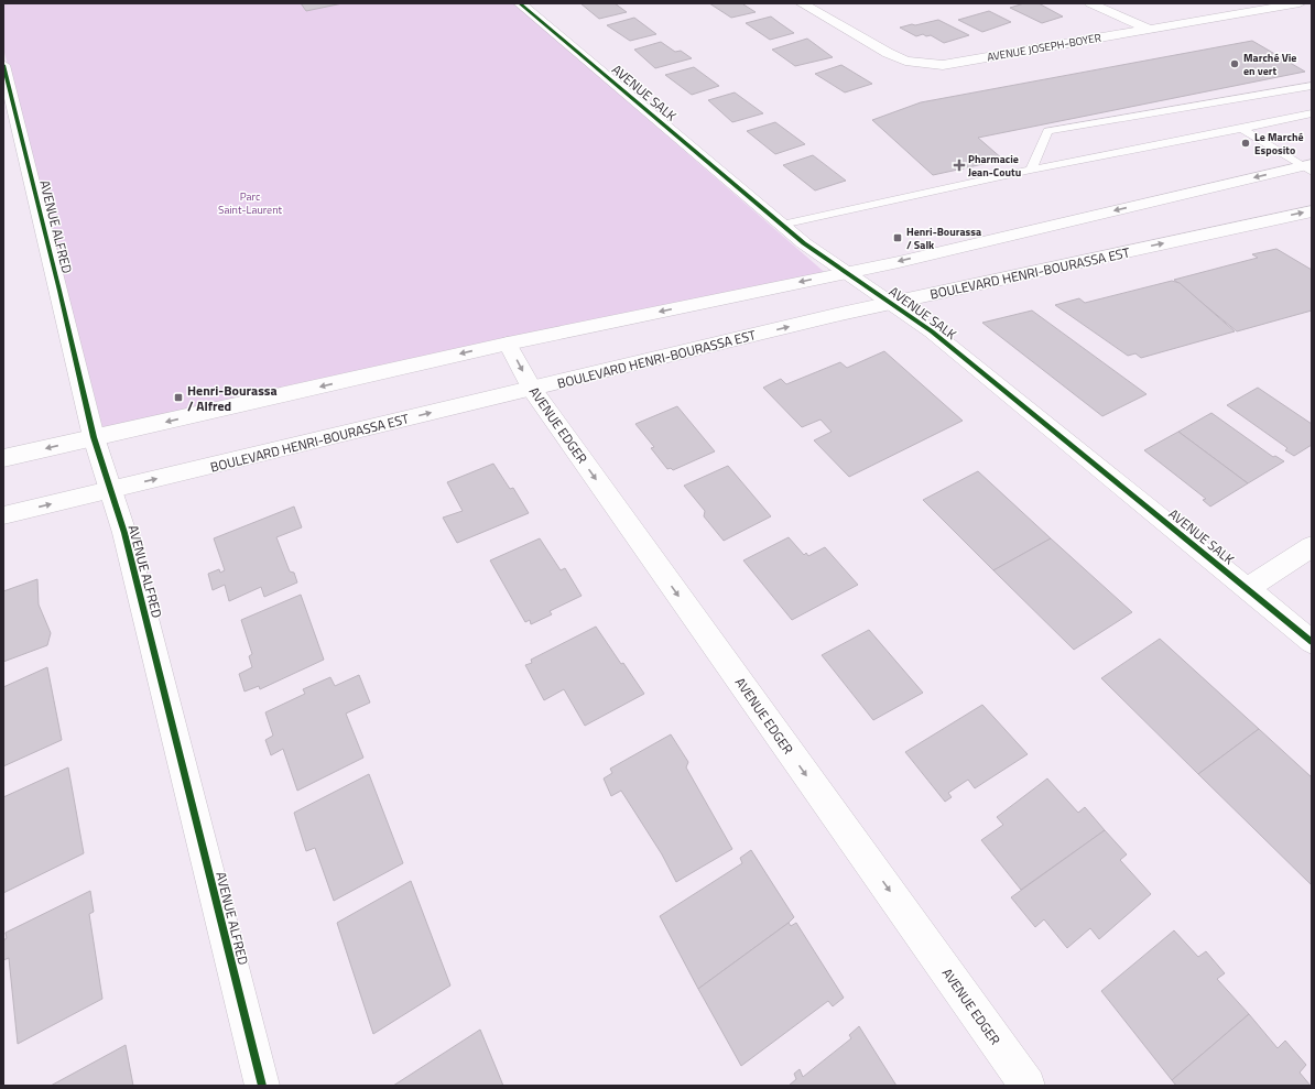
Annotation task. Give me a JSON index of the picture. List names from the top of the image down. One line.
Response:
{"streets":{"street":["AVENUE JOSEPH-BOYER","AVENUE SALK","AVENUE ALFRED","BOULEVARD HENRI-BOURASSA EST","AVENUE EDGER"]},"crossings":[["AVENUE SALK","BOULEVARD HENRI-BOURASSA EST"],["AVENUE ALFRED","BOULEVARD HENRI-BOURASSA EST"],["BOULEVARD HENRI-BOURASSA EST","AVENUE EDGER"]],"one_way":["AVENUE EDGER"],"parks":["Parc Saint-Laurent"],"places":{"other":["Marché Vie en vert","Le Marché Esposito"],"health":["Pharmacie Jean-Coutu"],"transit":["Henri-Bourassa / Salk","Henri-Bourassa / Alfred"]}}
